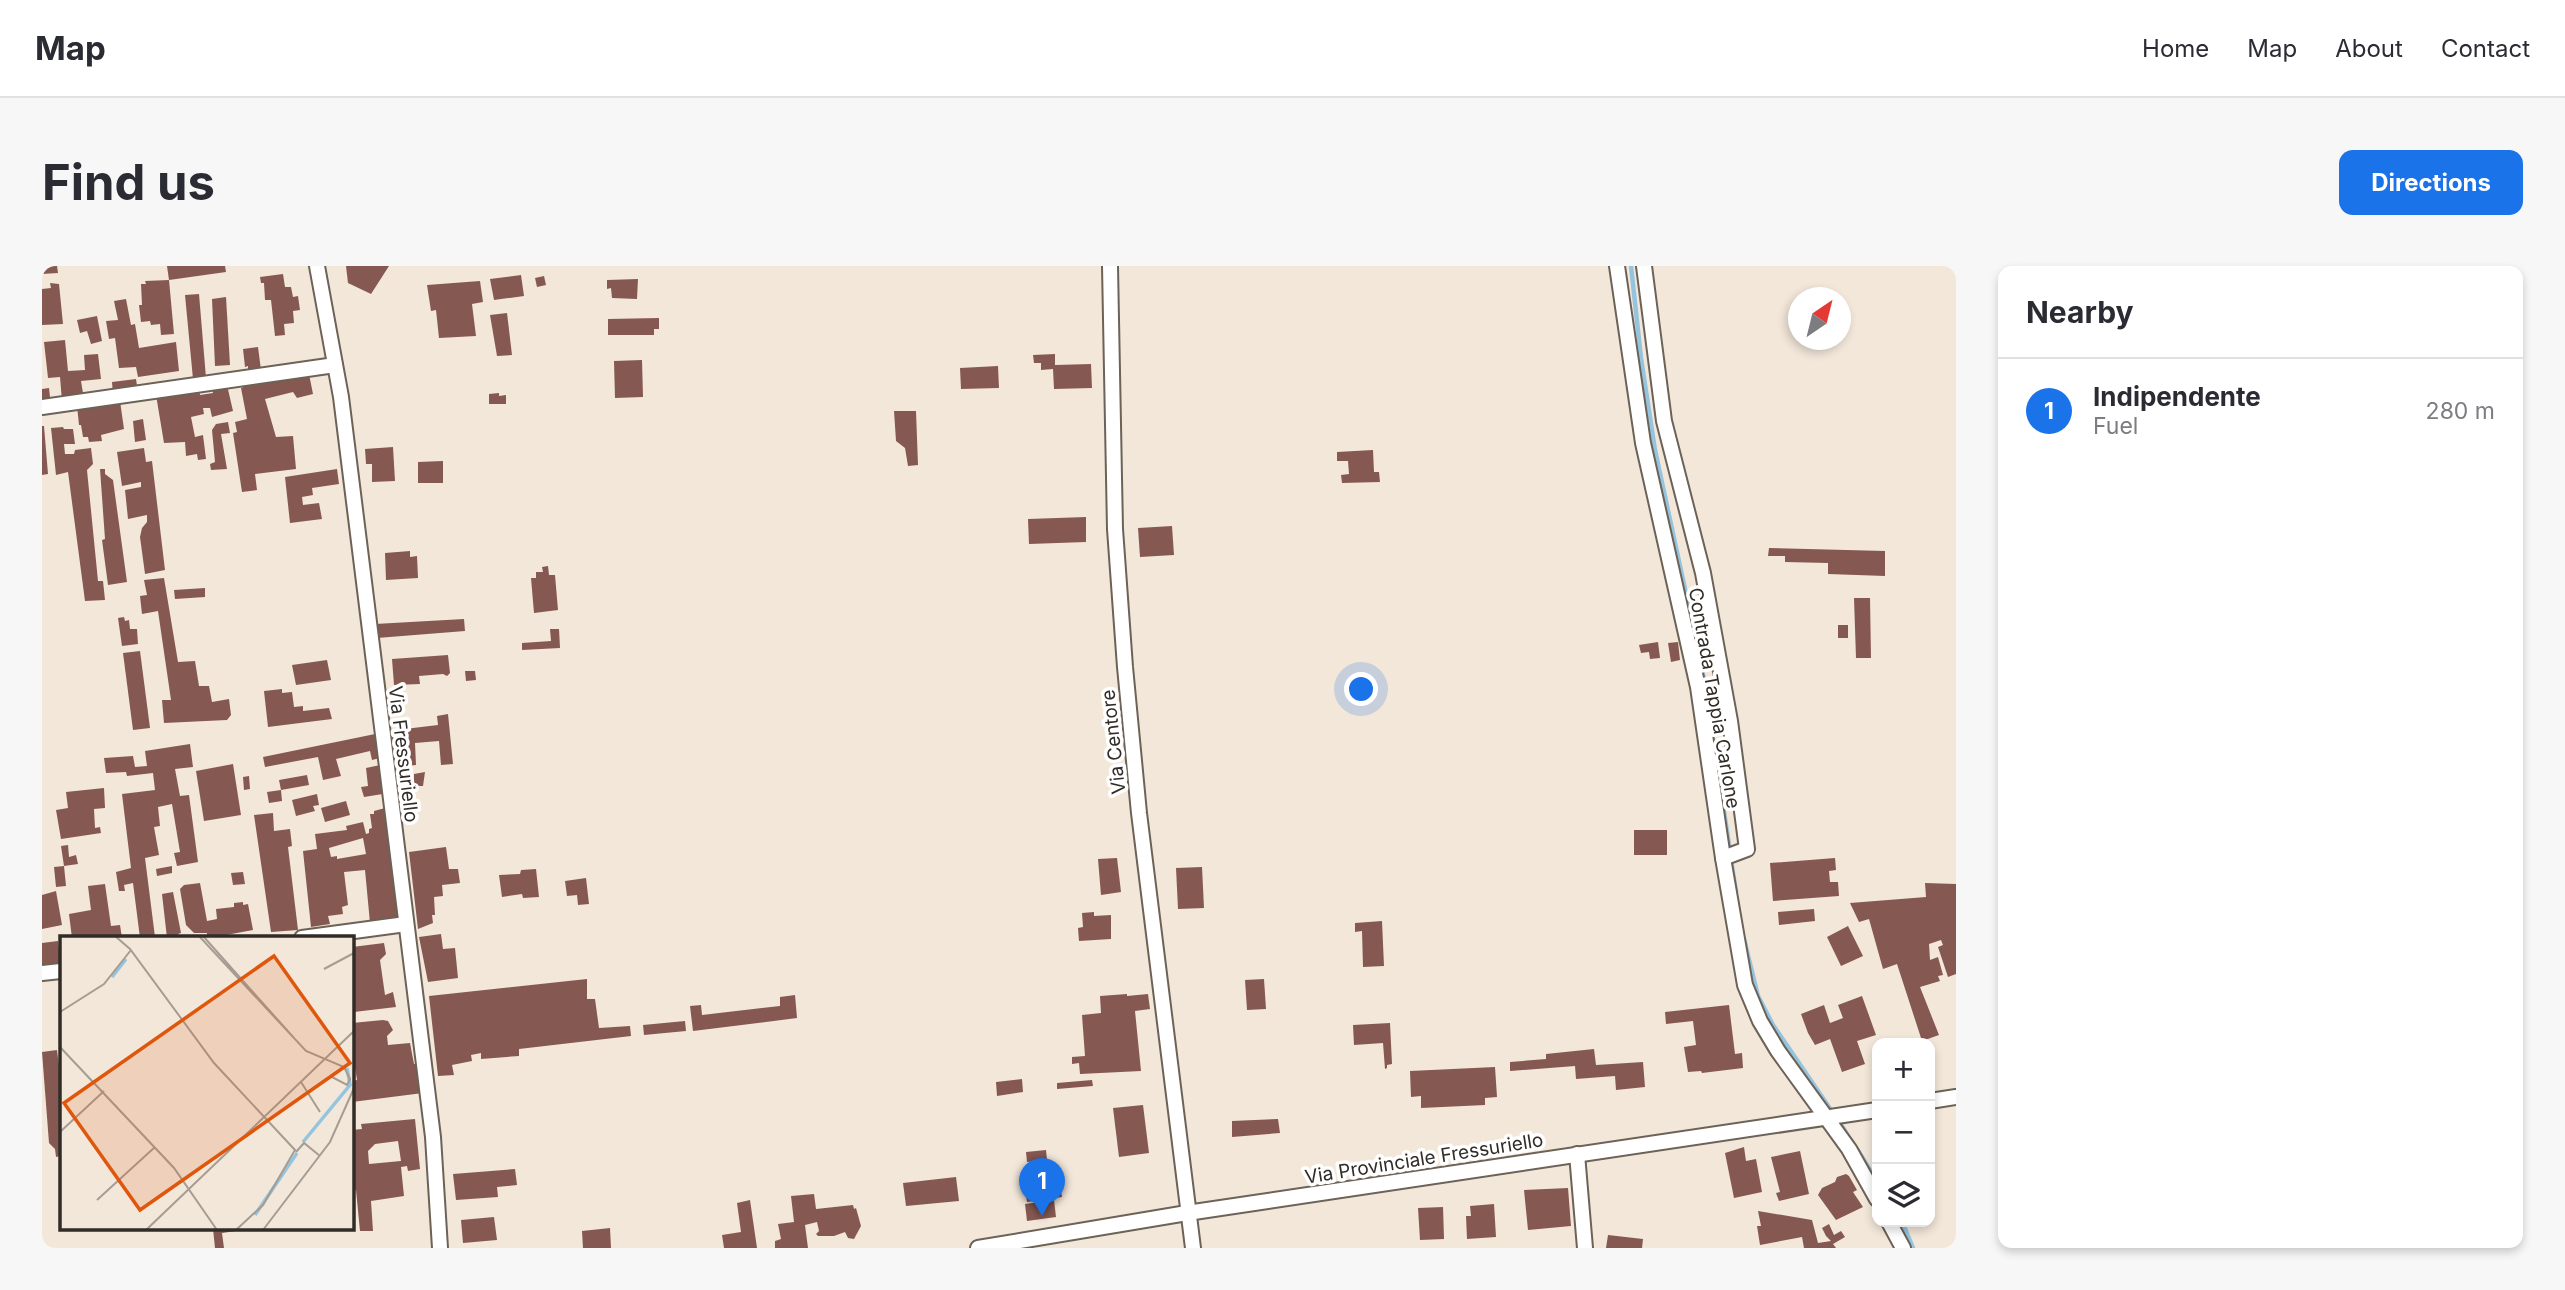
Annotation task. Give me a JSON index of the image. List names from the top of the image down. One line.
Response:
{"streets":{"street":["Contrada Tappia Carlone","Via Centore","Via Fressuriello","Via Provinciale Fressuriello"]},"crossings":[["Contrada Tappia Carlone","Via Provinciale Fressuriello"],["Via Centore","Via Provinciale Fressuriello"]],"north":"top right","page":{"header":"Map","nav":["Home","Map","About","Contact"],"buttons":"Directions","title":"Find us","heading":"Nearby","list":[{"mark":"1","name":"Indipendente","note":"Fuel","value":"280 m"}],"map_buttons":["+","−"],"pins":"1"}}
